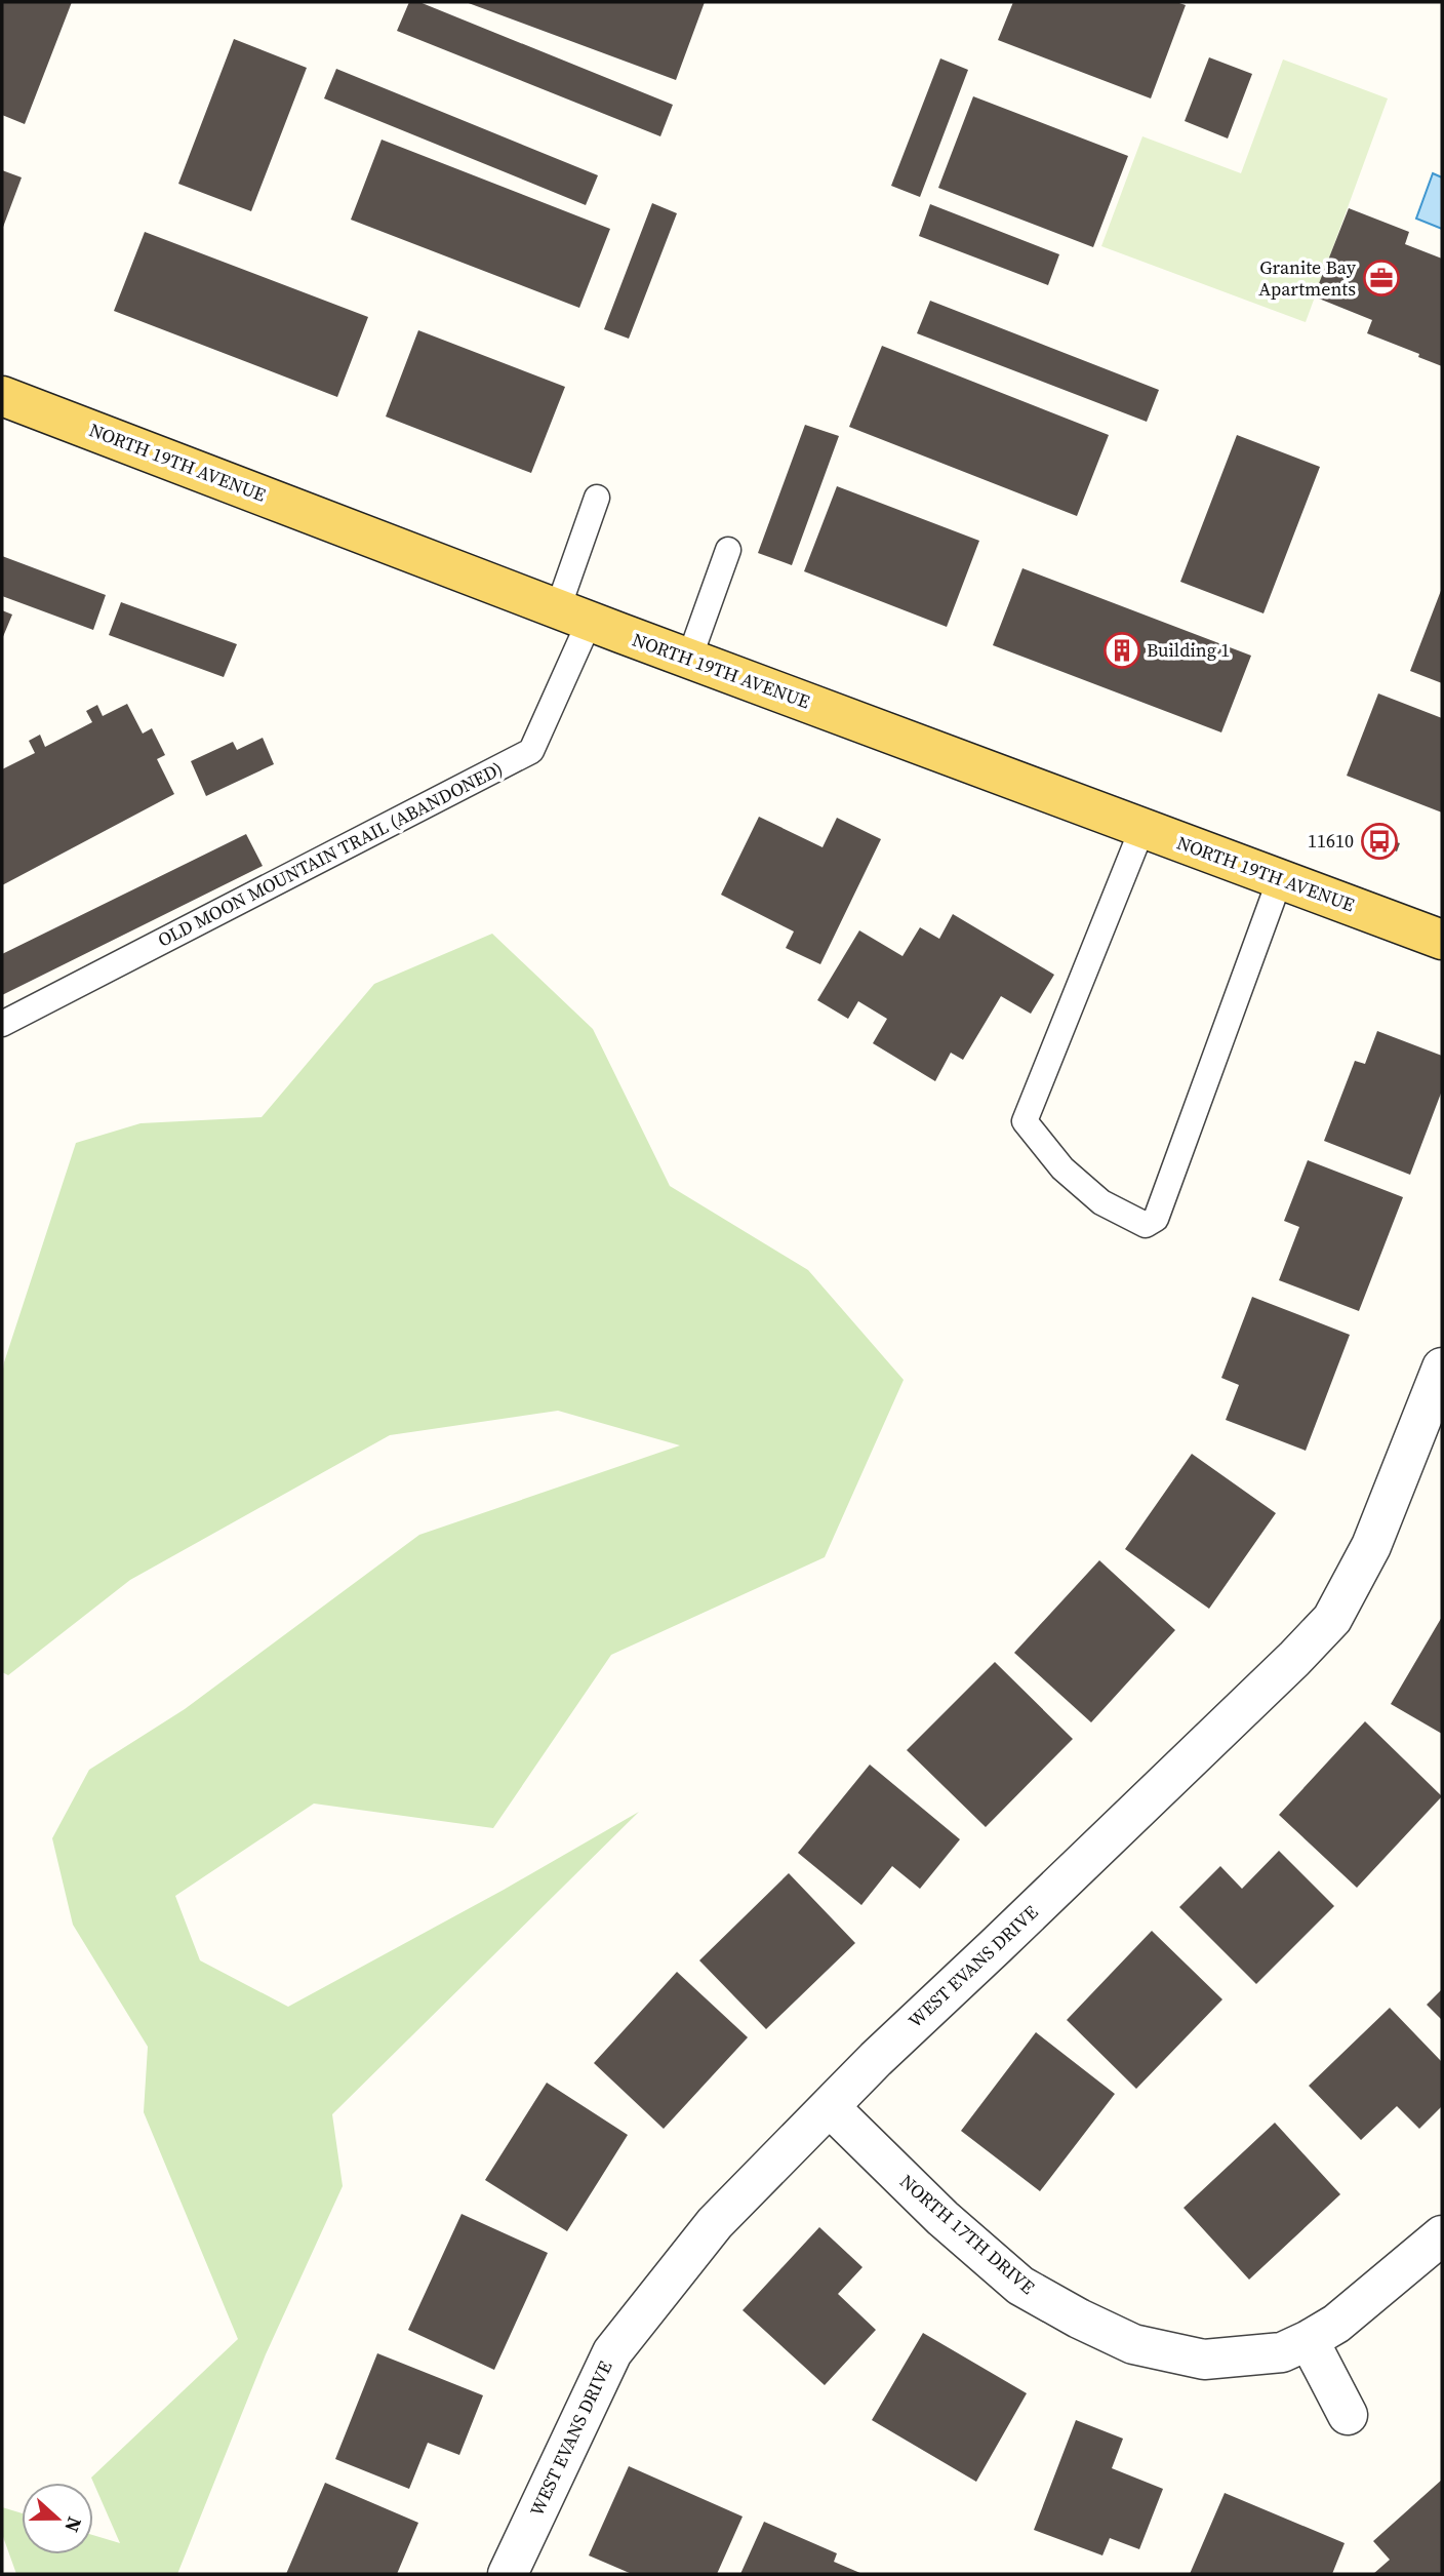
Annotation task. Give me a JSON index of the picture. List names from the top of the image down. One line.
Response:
{"streets":{"main road":["NORTH 19TH AVENUE"],"street":["WEST EVANS DRIVE","NORTH 17TH DRIVE"],"lane":["OLD MOON MOUNTAIN TRAIL (ABANDONED)"]},"crossings":[["NORTH 19TH AVENUE","OLD MOON MOUNTAIN TRAIL (ABANDONED)"],["WEST EVANS DRIVE","NORTH 17TH DRIVE"]],"places":{"office":["Granite Bay Apartments"],"building":["Building 1"],"bus stop":["11610"]},"north":"right"}
